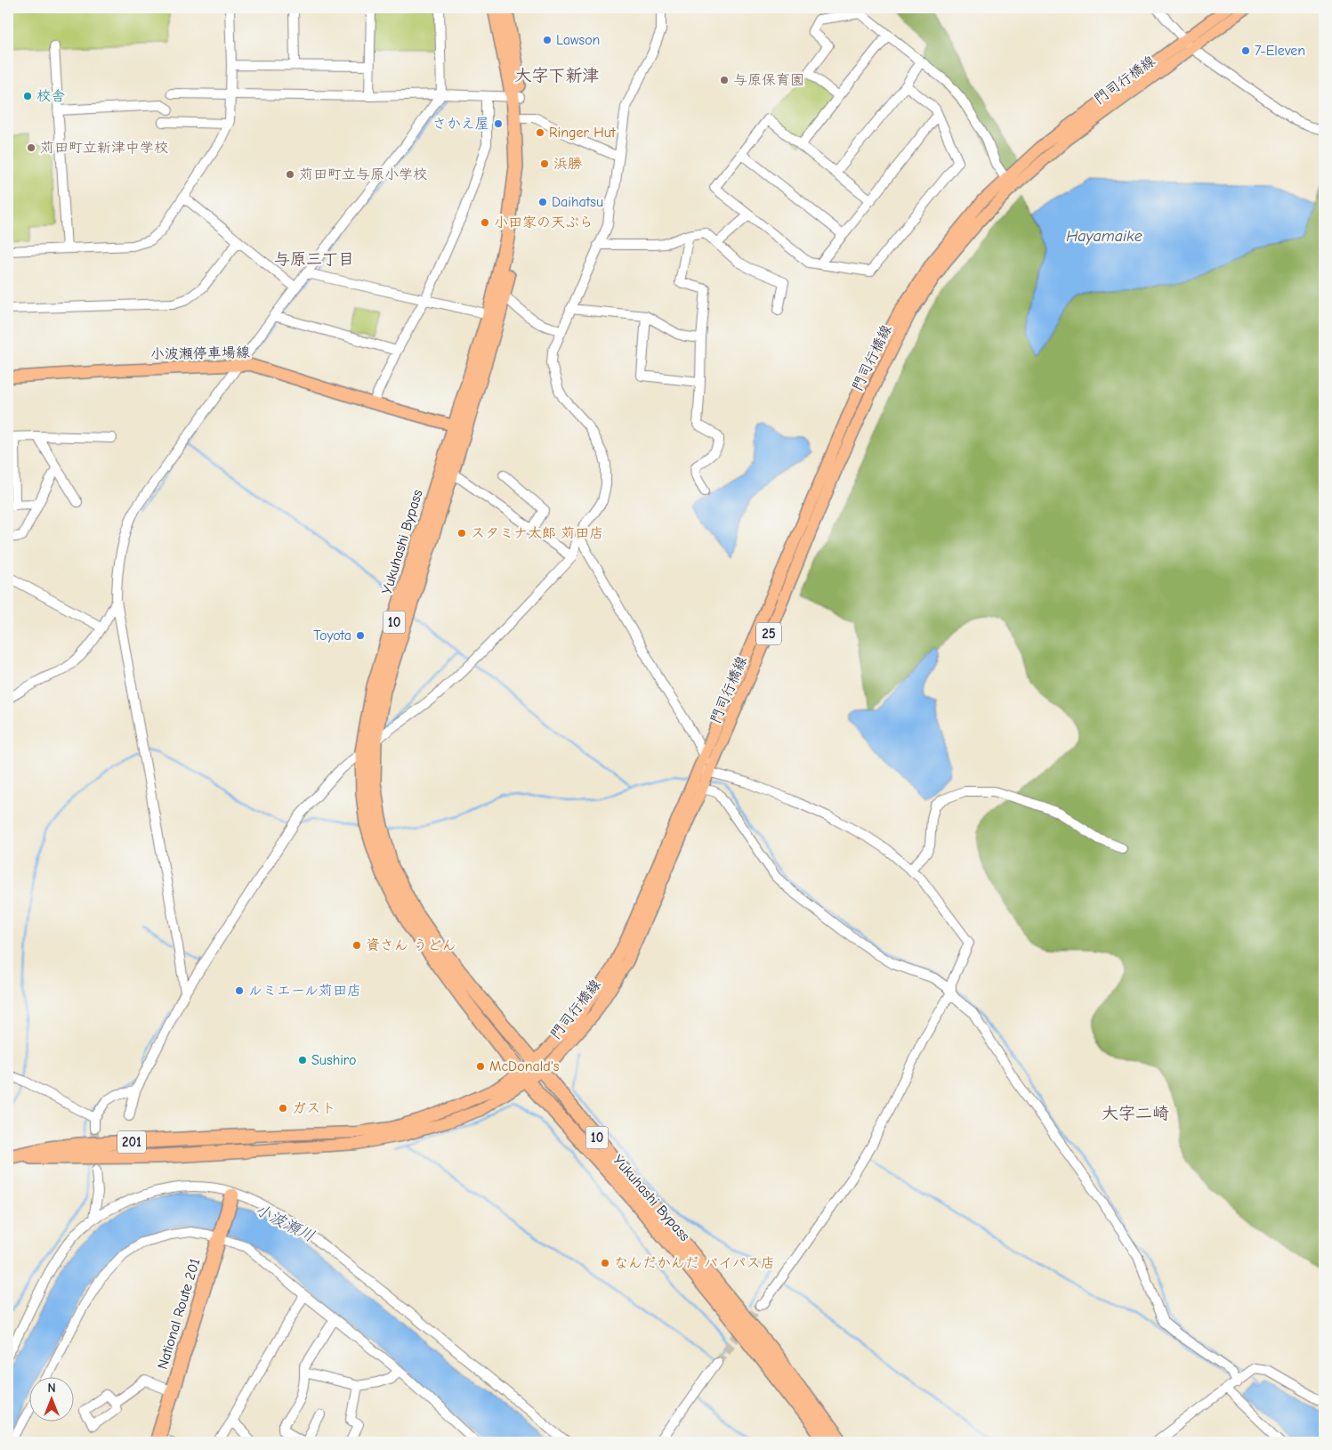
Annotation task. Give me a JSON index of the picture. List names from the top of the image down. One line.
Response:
{"streets":{"highway":["Yukuhashi Bypass","10","201","National Route 201"],"main road":["門司行橋線","小波瀬停車場線","25"]},"crossings":[["門司行橋線","Yukuhashi Bypass"],["門司行橋線","201"],["小波瀬停車場線","Yukuhashi Bypass"],["小波瀬停車場線","10"],["Yukuhashi Bypass","10"]],"districts":["大字下新津","与原三丁目","大字二崎"],"water":["Hayamaike","小波瀬川"],"places":["Lawson","7-Eleven","与原保育園","校舎","さかえ屋","Ringer Hut","苅田町立新津中学校","浜勝","苅田町立与原小学校","Daihatsu","小田家の天ぷら","スタミナ太郎 苅田店","Toyota","資さん うどん","ルミエール苅田店","Sushiro","McDonald's","ガスト","なんだかんだ バイパス店"],"north":"top"}
